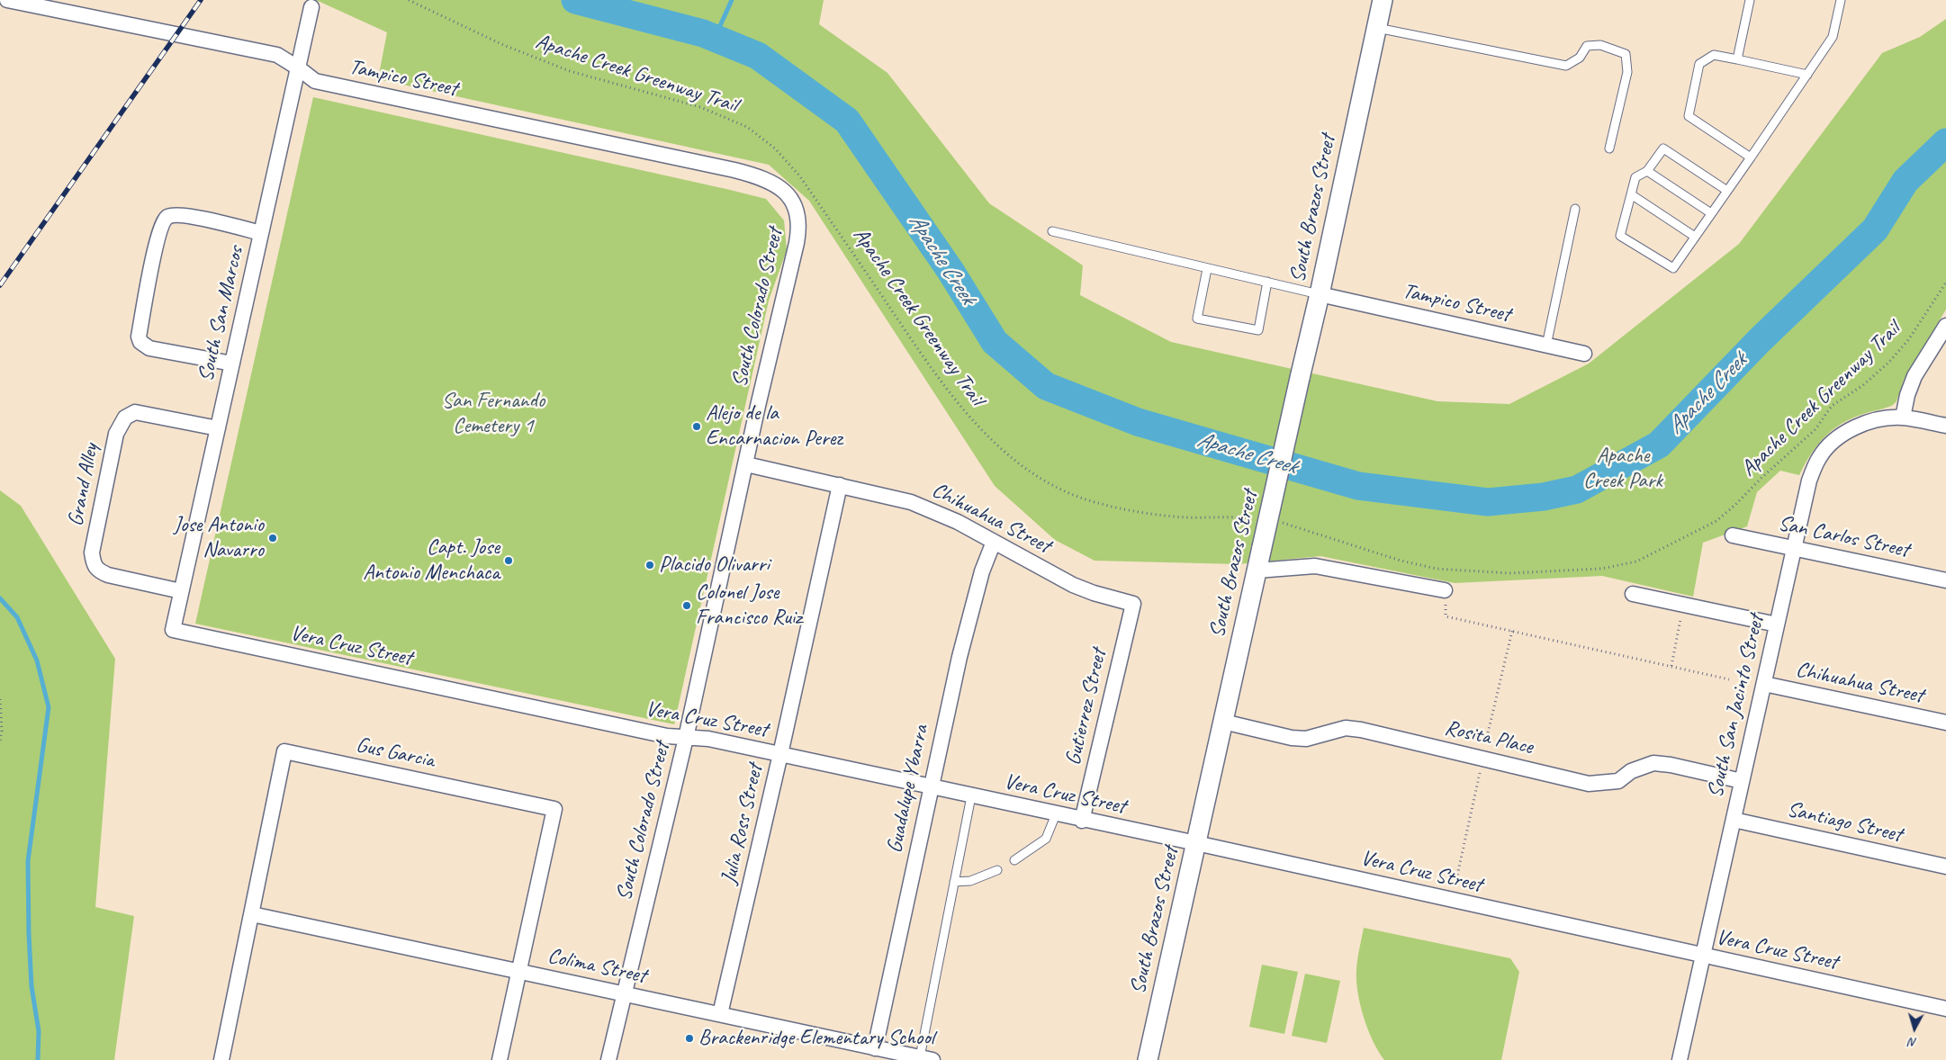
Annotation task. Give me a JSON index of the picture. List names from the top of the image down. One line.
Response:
{"streets":{"street":["Tampico Street","South Brazos Street","South Colorado Street","South San Marcos","Grand Alley","Chihuahua Street","San Carlos Street","Vera Cruz Street","South San Jacinto Street","Gutierrez Street","Rosita Place","Gus Garcia","Guadalupe Ybarra","Santiago Street","Julia Ross Street","Colima Street"],"path":["Apache Creek Greenway Trail"]},"crossings":[["Tampico Street","South Brazos Street"],["Tampico Street","South Colorado Street"],["Tampico Street","South San Marcos"],["South Brazos Street","Vera Cruz Street"],["South Brazos Street","Rosita Place"],["South Colorado Street","Chihuahua Street"],["South Colorado Street","Vera Cruz Street"],["South Colorado Street","Colima Street"],["South San Marcos","Grand Alley"],["South San Marcos","Vera Cruz Street"],["Chihuahua Street","South San Jacinto Street"],["Chihuahua Street","Gutierrez Street"],["Chihuahua Street","Guadalupe Ybarra"],["Chihuahua Street","Julia Ross Street"],["San Carlos Street","South San Jacinto Street"],["Vera Cruz Street","South San Jacinto Street"],["Vera Cruz Street","Gutierrez Street"],["Vera Cruz Street","Guadalupe Ybarra"],["Vera Cruz Street","Julia Ross Street"],["South San Jacinto Street","Rosita Place"],["South San Jacinto Street","Santiago Street"],["Gus Garcia","Colima Street"],["Guadalupe Ybarra","Colima Street"],["Julia Ross Street","Colima Street"]],"water":["Apache Creek"],"parks":["San Fernando Cemetery 1","Apache Creek Park"],"places":["Alejo de la Encarnacion Perez","Jose Antonio Navarro","Capt. Jose Antonio Menchaca","Placido Olivarri","Colonel Jose Francisco Ruiz","Brackenridge Elementary School"],"north":"bottom"}
